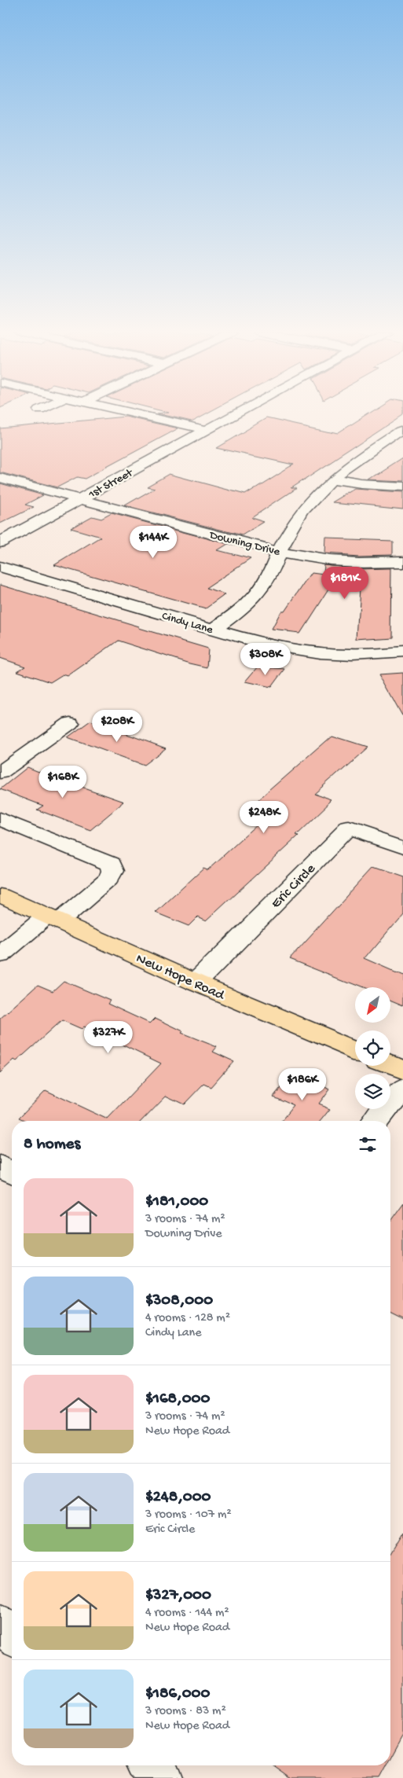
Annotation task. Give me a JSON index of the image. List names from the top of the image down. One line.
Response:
{"streets":{"main road":["New Hope Road"],"street":["1st Street","Downing Drive","Cindy Lane","Eric Circle"]},"crossings":[["1st Street","Downing Drive"],["Eric Circle","New Hope Road"]],"north":"bottom left","page":{"price":["$144K","$181K","$308K","$208K","$168K","$248K","$327K","$186K"],"heading":"8 homes","list":[{"name":"$181,000","note":"3 rooms · 74 m² · Downing Drive"},{"name":"$308,000","note":"4 rooms · 128 m² · Cindy Lane"},{"name":"$168,000","note":"3 rooms · 74 m² · New Hope Road"},{"name":"$248,000","note":"3 rooms · 107 m² · Eric Circle"},{"name":"$327,000","note":"4 rooms · 144 m² · New Hope Road"},{"name":"$186,000","note":"3 rooms · 83 m² · New Hope Road"}]}}
